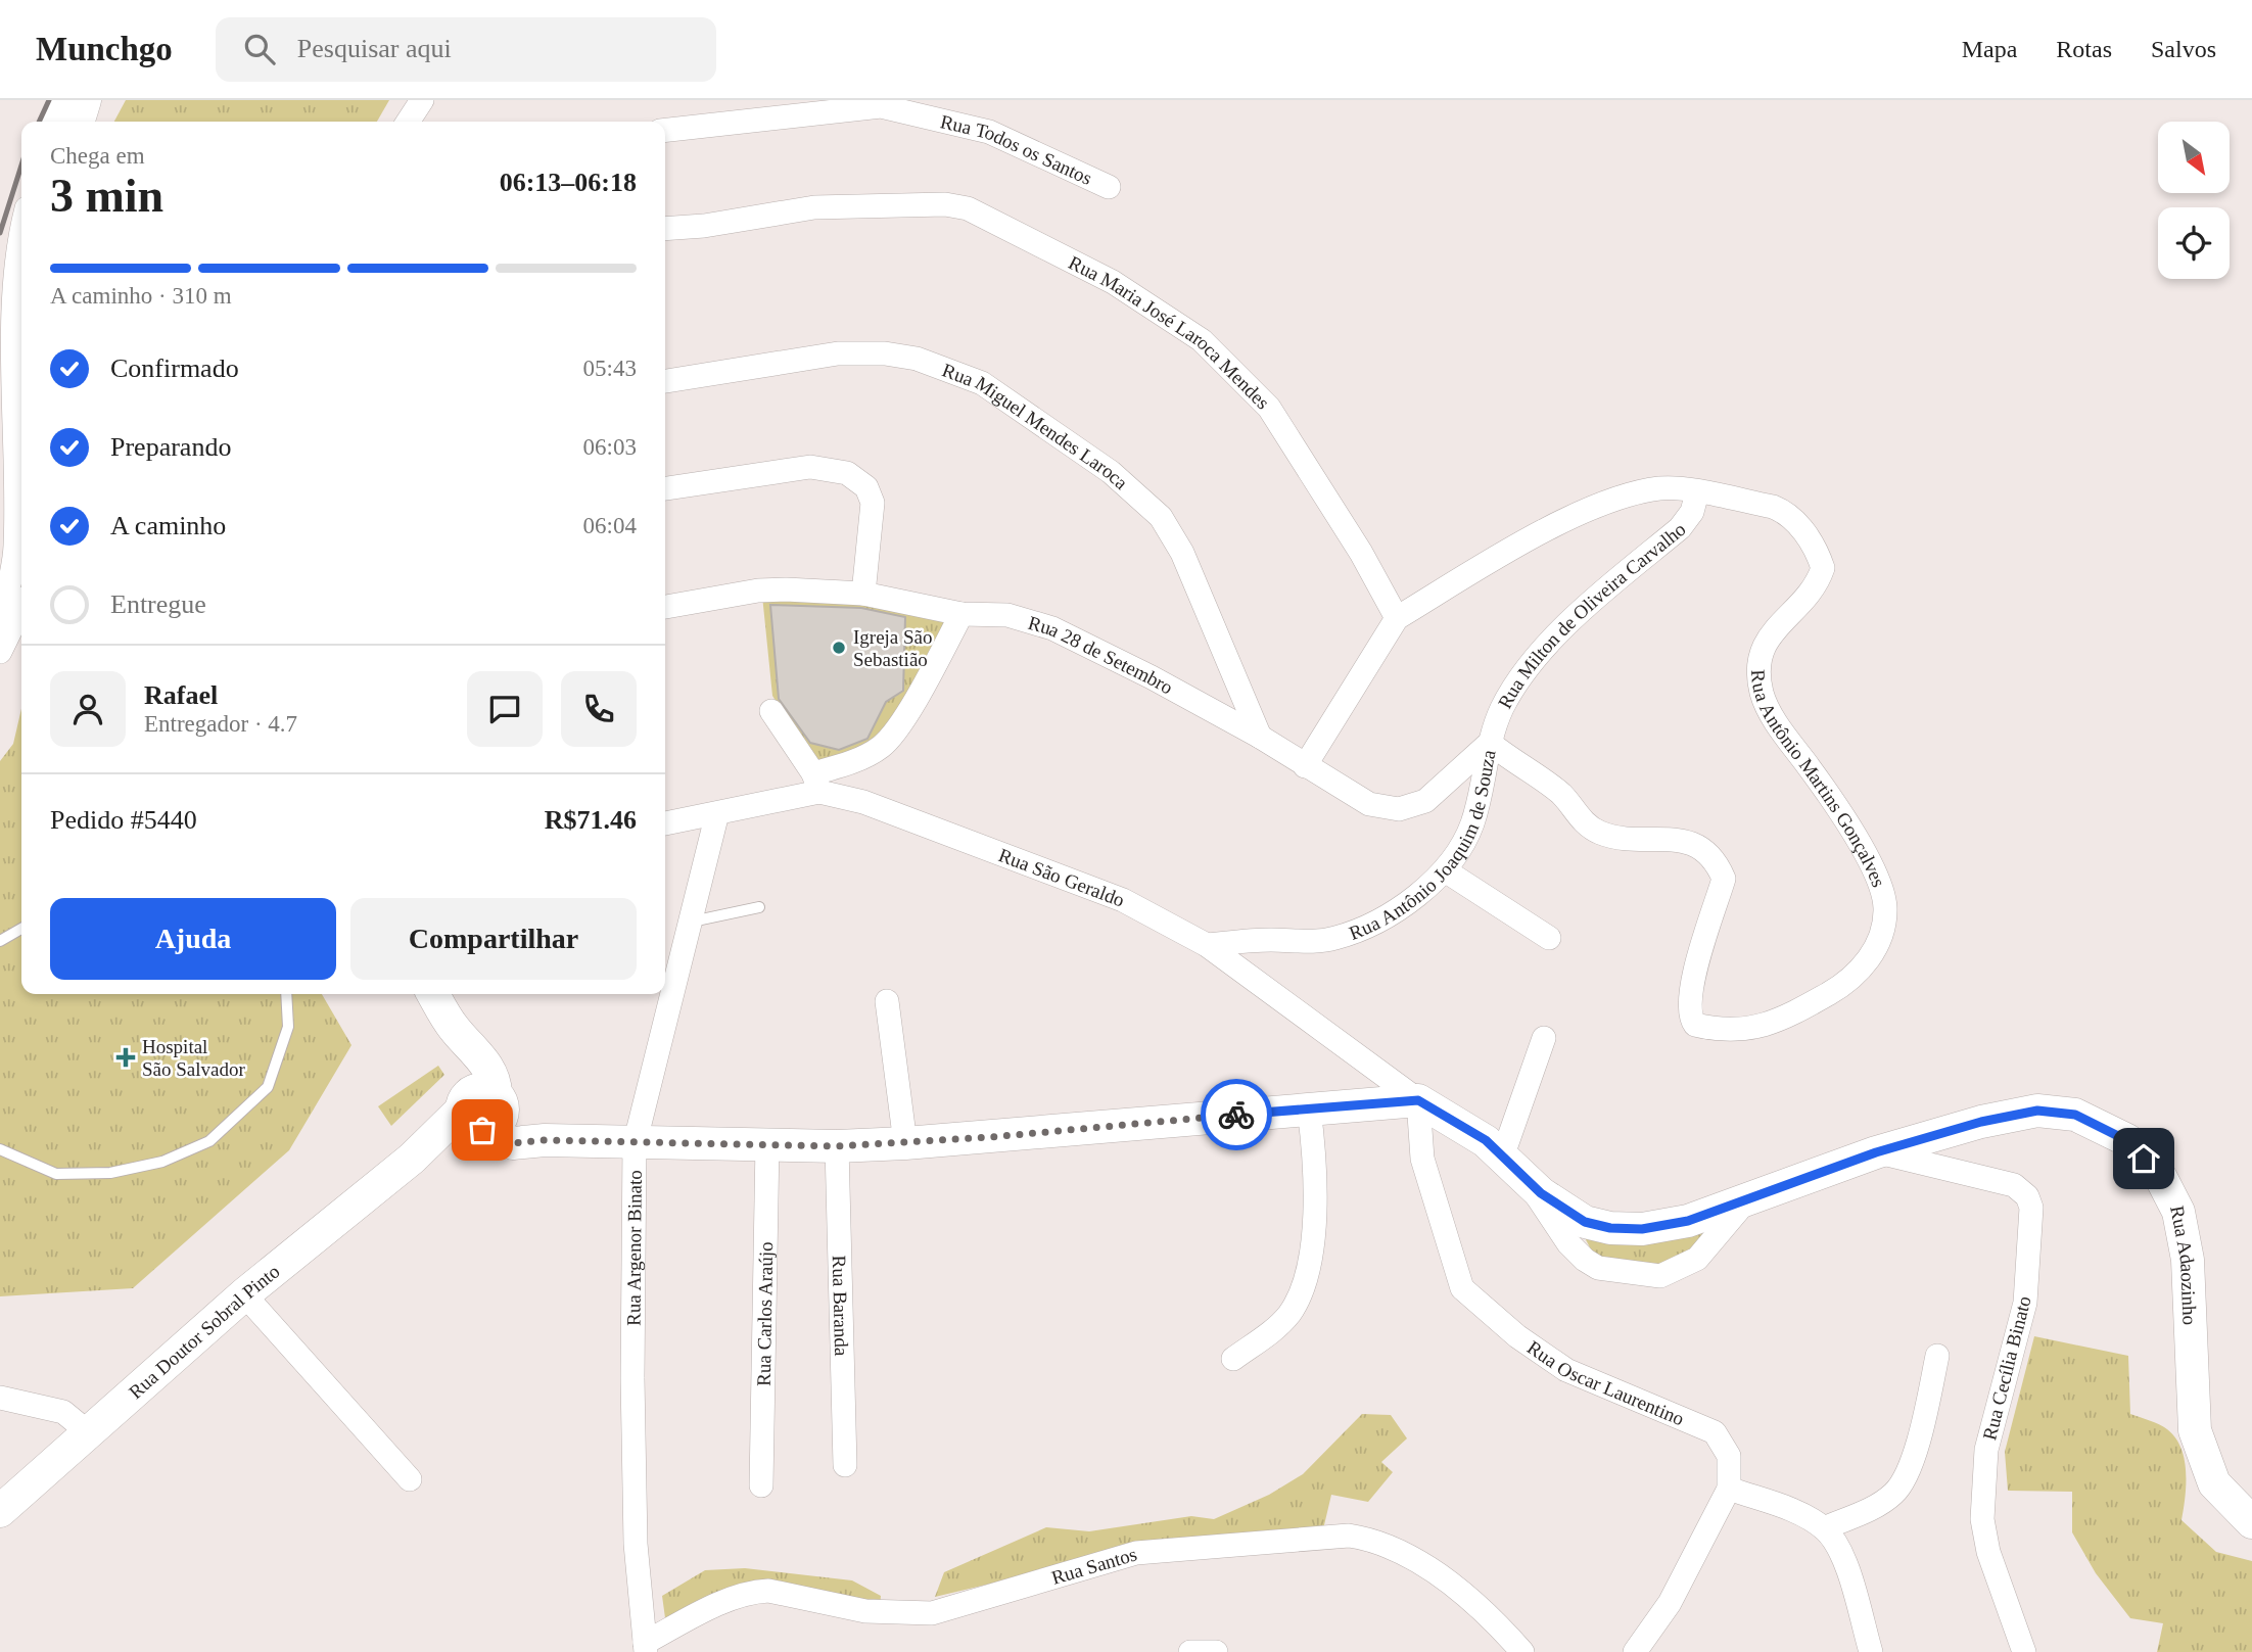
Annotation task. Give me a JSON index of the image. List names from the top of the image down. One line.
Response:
{"streets":{"main road":["Rua Adaozinho","Rua Doutor Sobral Pinto"],"street":["Rua Todos os Santos","Rua Maria José Laroca Mendes","Rua Miguel Mendes Laroca","Rua Milton de Oliveira Carvalho","Rua 28 de Setembro","Rua Antônio Martins Gonçalves","Rua Antônio Joaquim de Souza","Rua São Geraldo","Rua Argenor Binato","Rua Baranda","Rua Carlos Araújo","Rua Cecília Binato","Rua Oscar Laurentino","Rua Santos"]},"crossings":[["Rua Maria José Laroca Mendes","Rua Antônio Martins Gonçalves"],["Rua Miguel Mendes Laroca","Rua 28 de Setembro"],["Rua Milton de Oliveira Carvalho","Rua 28 de Setembro"],["Rua Milton de Oliveira Carvalho","Rua Antônio Martins Gonçalves"],["Rua Milton de Oliveira Carvalho","Rua Antônio Joaquim de Souza"],["Rua 28 de Setembro","Rua Antônio Joaquim de Souza"],["Rua Antônio Martins Gonçalves","Rua Antônio Joaquim de Souza"],["Rua Antônio Joaquim de Souza","Rua São Geraldo"],["Rua São Geraldo","Rua Argenor Binato"],["Rua São Geraldo","Rua Adaozinho"],["Rua São Geraldo","Rua Oscar Laurentino"],["Rua Argenor Binato","Rua Santos"],["Rua Adaozinho","Rua Cecília Binato"],["Rua Adaozinho","Rua Oscar Laurentino"]],"places":{"other":["Igreja São Sebastião"],"health":["Hospital São Salvador"]},"north":"bottom right","page":{"header":"Munchgo","search":"Pesquisar aqui","nav":["Mapa","Rotas","Salvos"],"heading":["3 min","Chega em","06:13–06:18"],"panel":["Rafael","Entregador · 4.7","Pedido #5440","R$71.46"],"bar":"A caminho · 310 m","list":[["Confirmado","05:43"],["Preparando","06:03"],["A caminho","06:04"],"Entregue"],"buttons":["Ajuda","Compartilhar"]}}
